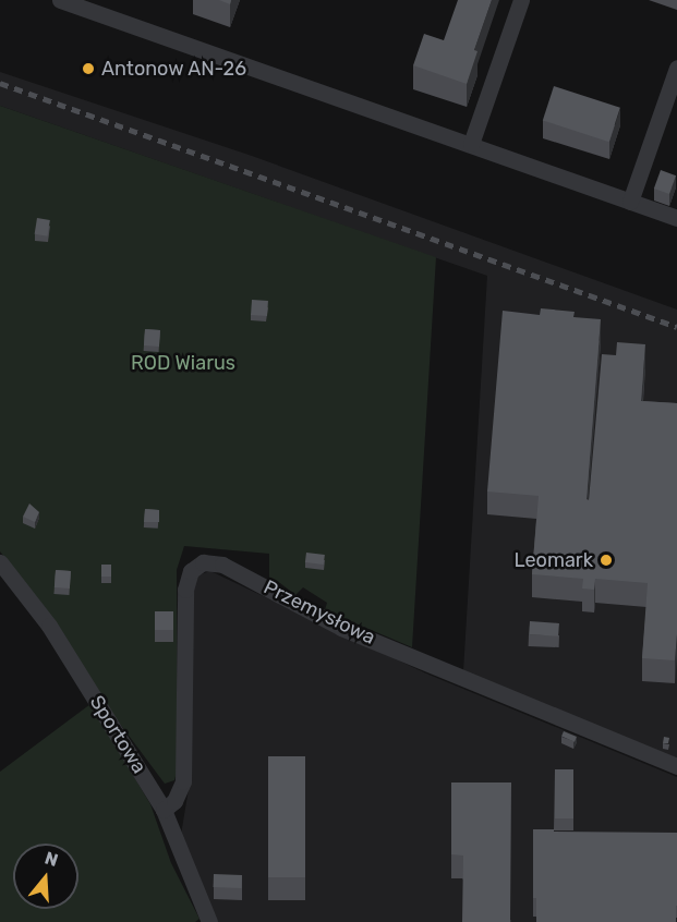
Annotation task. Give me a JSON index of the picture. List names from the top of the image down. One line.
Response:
{"streets":{"street":["Przemysłowa","Sportowa"]},"crossings":[["Przemysłowa","Sportowa"]],"parks":["ROD Wiarus"],"places":["Antonow AN-26","Leomark"],"north":"top"}
